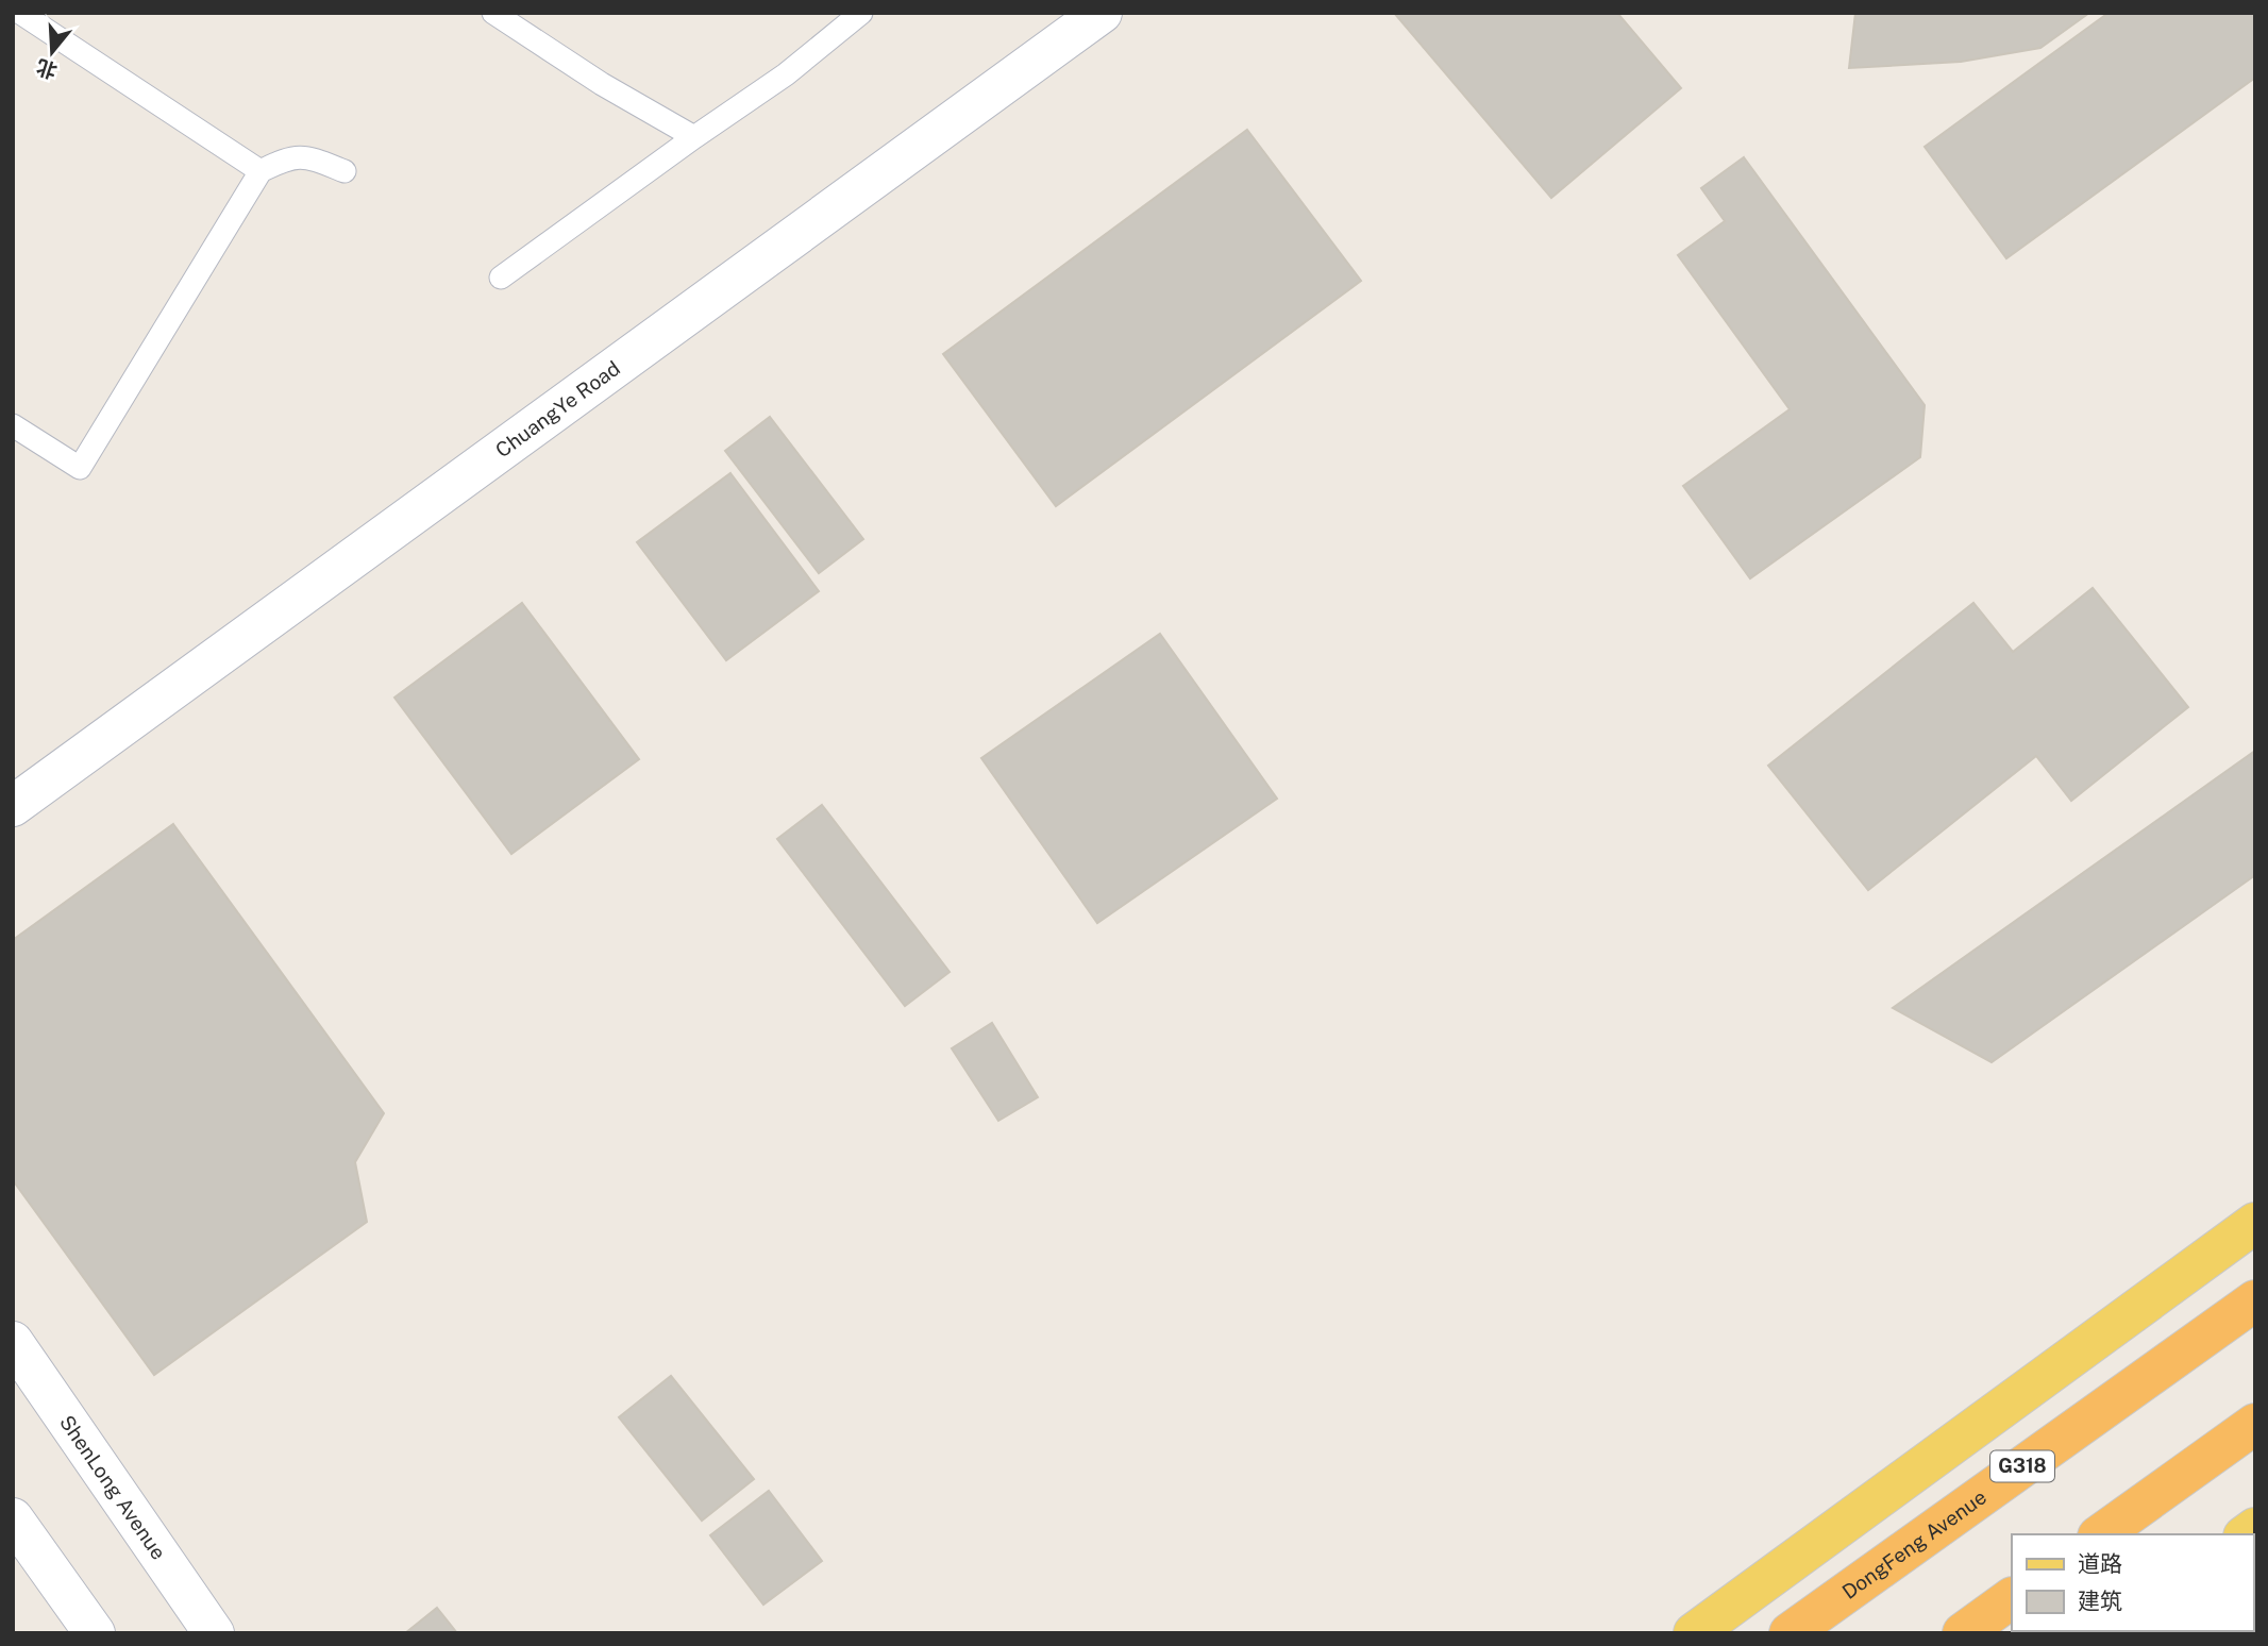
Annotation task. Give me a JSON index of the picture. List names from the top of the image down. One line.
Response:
{"streets":{"highway":["G318","DongFeng Avenue"],"main road":["ChuangYe Road","ShenLong Avenue"]},"legend":["道路","建筑"],"north":"bottom"}
